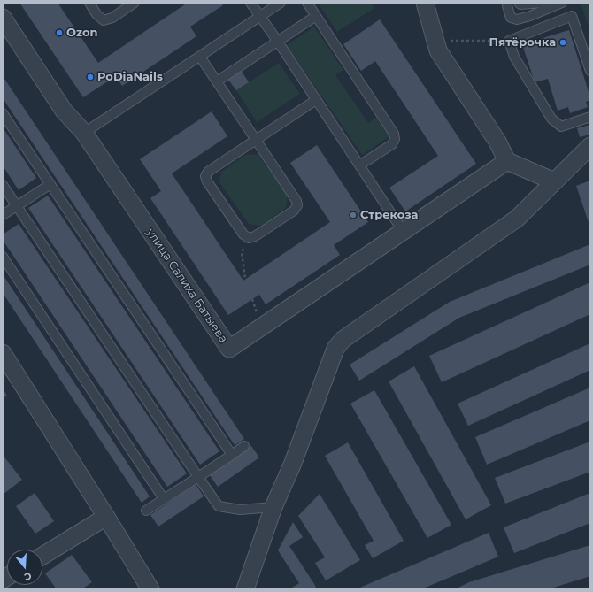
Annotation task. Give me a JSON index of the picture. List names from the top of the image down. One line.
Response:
{"streets":{"street":["улица Салиха Батыева"]},"places":["Ozon","Пятёрочка","PoDiaNails","Стрекоза"],"north":"bottom"}
